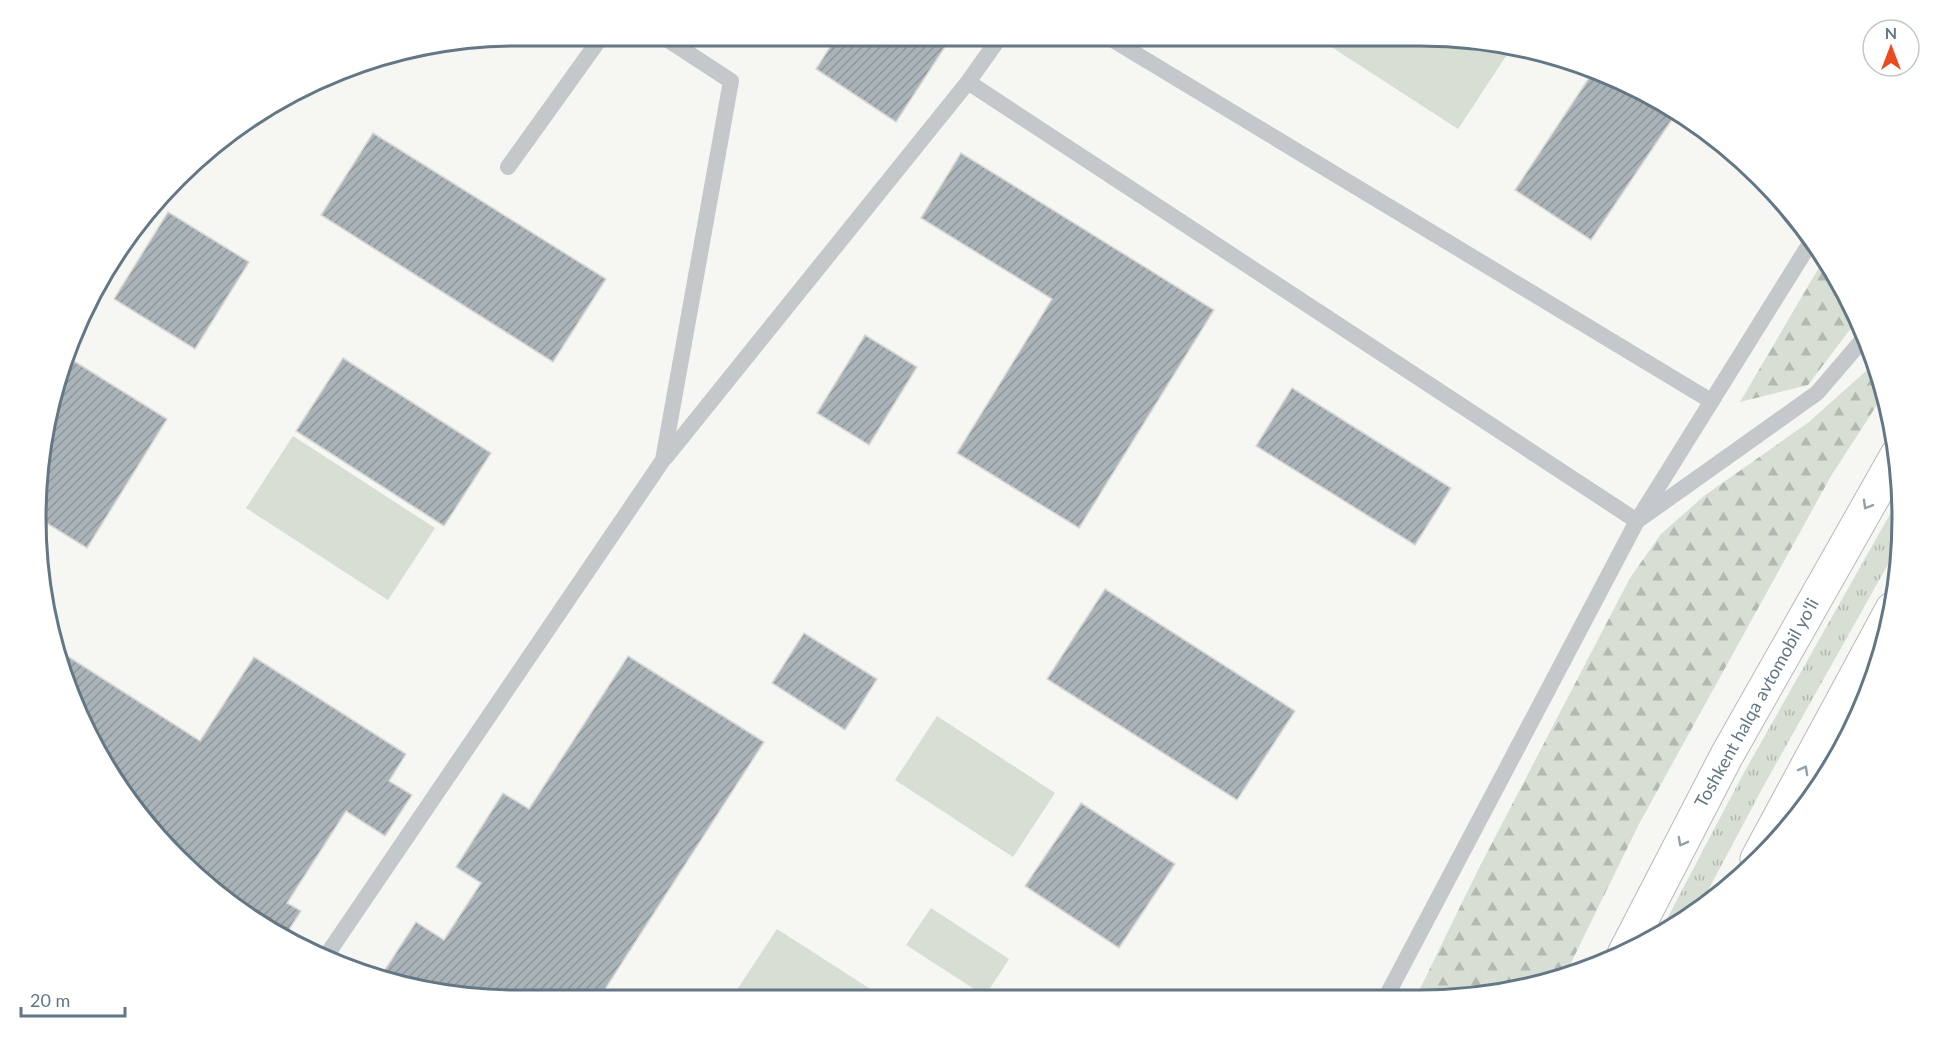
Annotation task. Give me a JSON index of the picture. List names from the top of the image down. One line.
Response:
{"streets":{"highway":["Toshkent halqa avtomobil yo'li"]},"scale_bar":"20 m","north":"top"}
